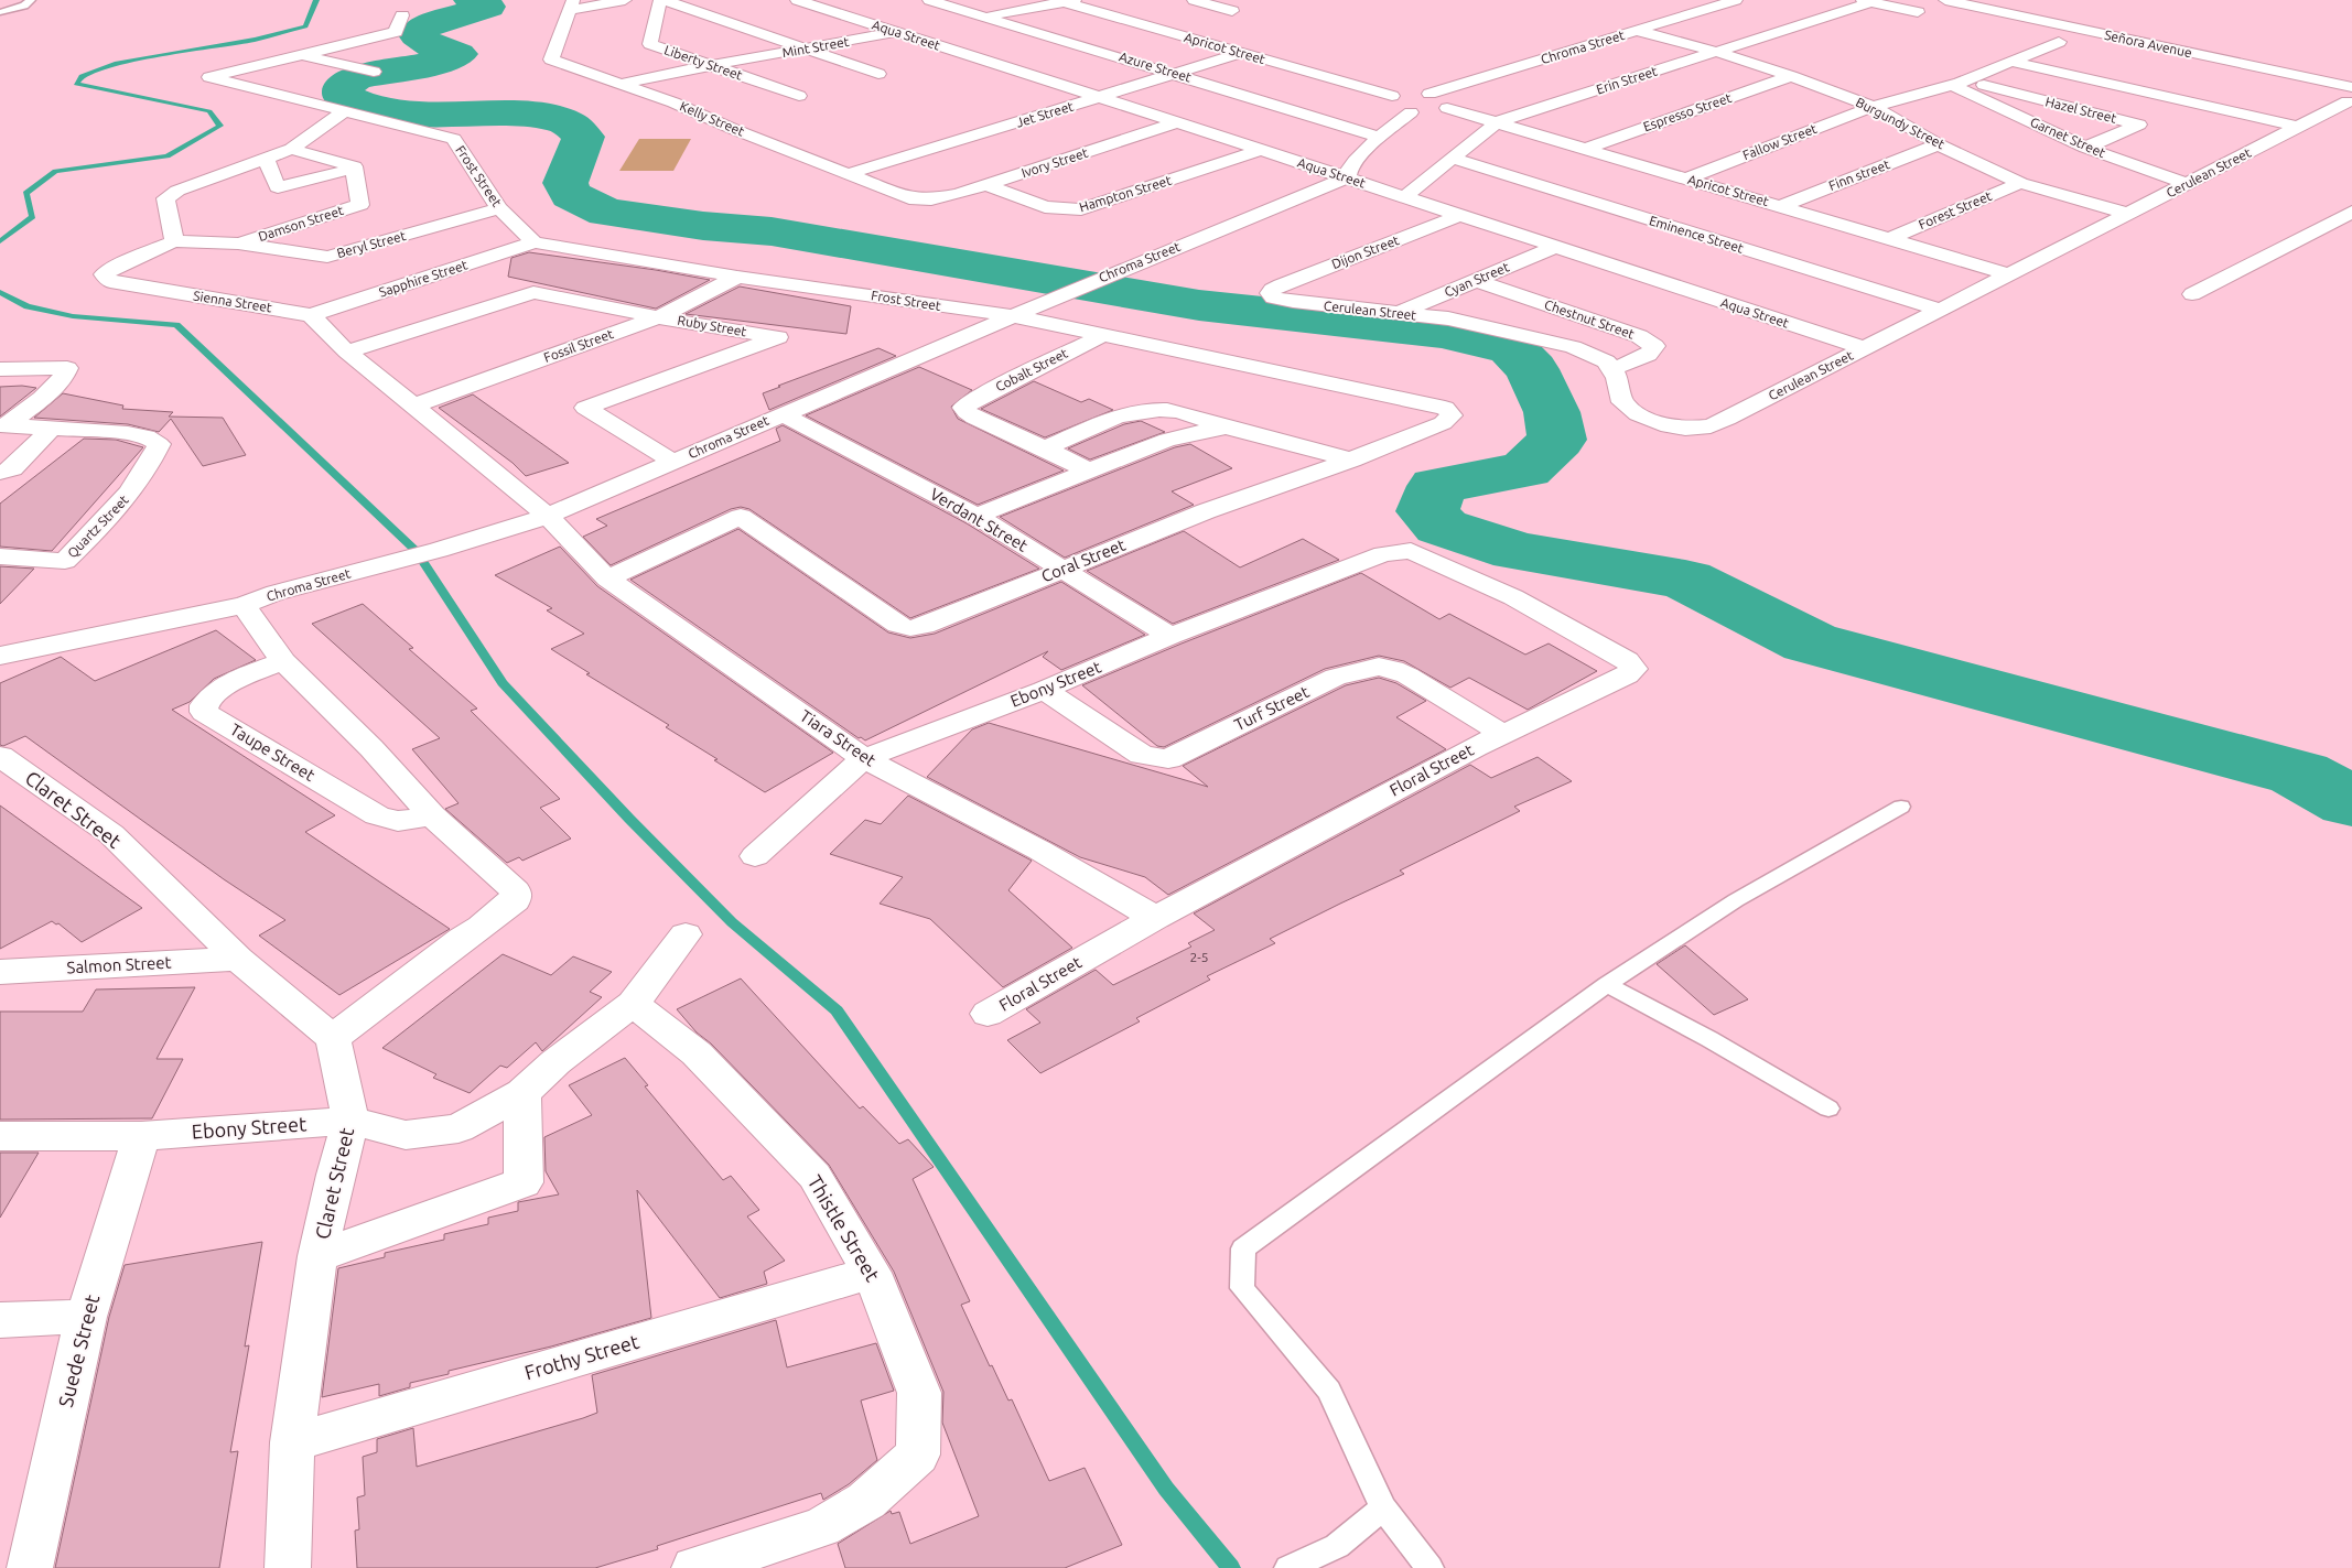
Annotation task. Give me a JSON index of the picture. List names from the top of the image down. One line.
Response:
{"streets":{"street":["Aqua Street","Señora Avenue","Mint Street","Chroma Street","Apricot Street","Liberty Street","Azure Street","Erin Street","Hazel Street","Espresso Street","Jet Street","Kelly Street","Burgundy Street","Garnet Street","Fallow Street","Ivory Street","Cerulean Street","Finn street","Frost Street","Hampton Street","Forest Street","Damson Street","Eminence Street","Beryl Street","Dijon Street","Sapphire Street","Cyan Street","Sienna Street","Chestnut Street","Ruby Street","Fossil Street","Cobalt Street","Verdant Street","Quartz Street","Coral Street","Ebony Street","Turf Street","Tiara Street","Taupe Street","Floral Street","Claret Street","Salmon Street","Thistle Street","Suede Street","Frothy Street"]},"crossings":[["Aqua Street","Mint Street"],["Aqua Street","Chroma Street"],["Aqua Street","Erin Street"],["Aqua Street","Jet Street"],["Aqua Street","Ivory Street"],["Aqua Street","Cerulean Street"],["Aqua Street","Hampton Street"],["Aqua Street","Dijon Street"],["Aqua Street","Cyan Street"],["Señora Avenue","Cerulean Street"],["Mint Street","Liberty Street"],["Mint Street","Kelly Street"],["Chroma Street","Apricot Street"],["Chroma Street","Burgundy Street"],["Chroma Street","Frost Street"],["Chroma Street","Ruby Street"],["Chroma Street","Cobalt Street"],["Chroma Street","Verdant Street"],["Chroma Street","Tiara Street"],["Apricot Street","Erin Street"],["Apricot Street","Espresso Street"],["Apricot Street","Jet Street"],["Apricot Street","Fallow Street"],["Apricot Street","Cerulean Street"],["Apricot Street","Finn street"],["Apricot Street","Forest Street"],["Azure Street","Jet Street"],["Erin Street","Burgundy Street"],["Erin Street","Eminence Street"],["Hazel Street","Garnet Street"],["Hazel Street","Fallow Street"],["Espresso Street","Burgundy Street"],["Jet Street","Kelly Street"],["Kelly Street","Ivory Street"],["Burgundy Street","Fallow Street"],["Burgundy Street","Cerulean Street"],["Burgundy Street","Finn street"],["Burgundy Street","Forest Street"],["Garnet Street","Fallow Street"],["Garnet Street","Cerulean Street"],["Ivory Street","Hampton Street"],["Cerulean Street","Eminence Street"],["Cerulean Street","Dijon Street"],["Cerulean Street","Cyan Street"],["Cerulean Street","Chestnut Street"],["Frost Street","Beryl Street"],["Frost Street","Sapphire Street"],["Frost Street","Fossil Street"],["Frost Street","Cobalt Street"],["Damson Street","Beryl Street"],["Beryl Street","Sienna Street"],["Sapphire Street","Sienna Street"],["Cyan Street","Chestnut Street"],["Ruby Street","Fossil Street"],["Cobalt Street","Coral Street"],["Verdant Street","Coral Street"],["Verdant Street","Ebony Street"],["Coral Street","Tiara Street"],["Ebony Street","Turf Street"],["Ebony Street","Tiara Street"],["Ebony Street","Floral Street"],["Ebony Street","Claret Street"],["Ebony Street","Thistle Street"],["Ebony Street","Suede Street"],["Turf Street","Floral Street"],["Tiara Street","Floral Street"],["Claret Street","Salmon Street"],["Claret Street","Frothy Street"],["Thistle Street","Frothy Street"]],"house_numbers":["2-5"]}
